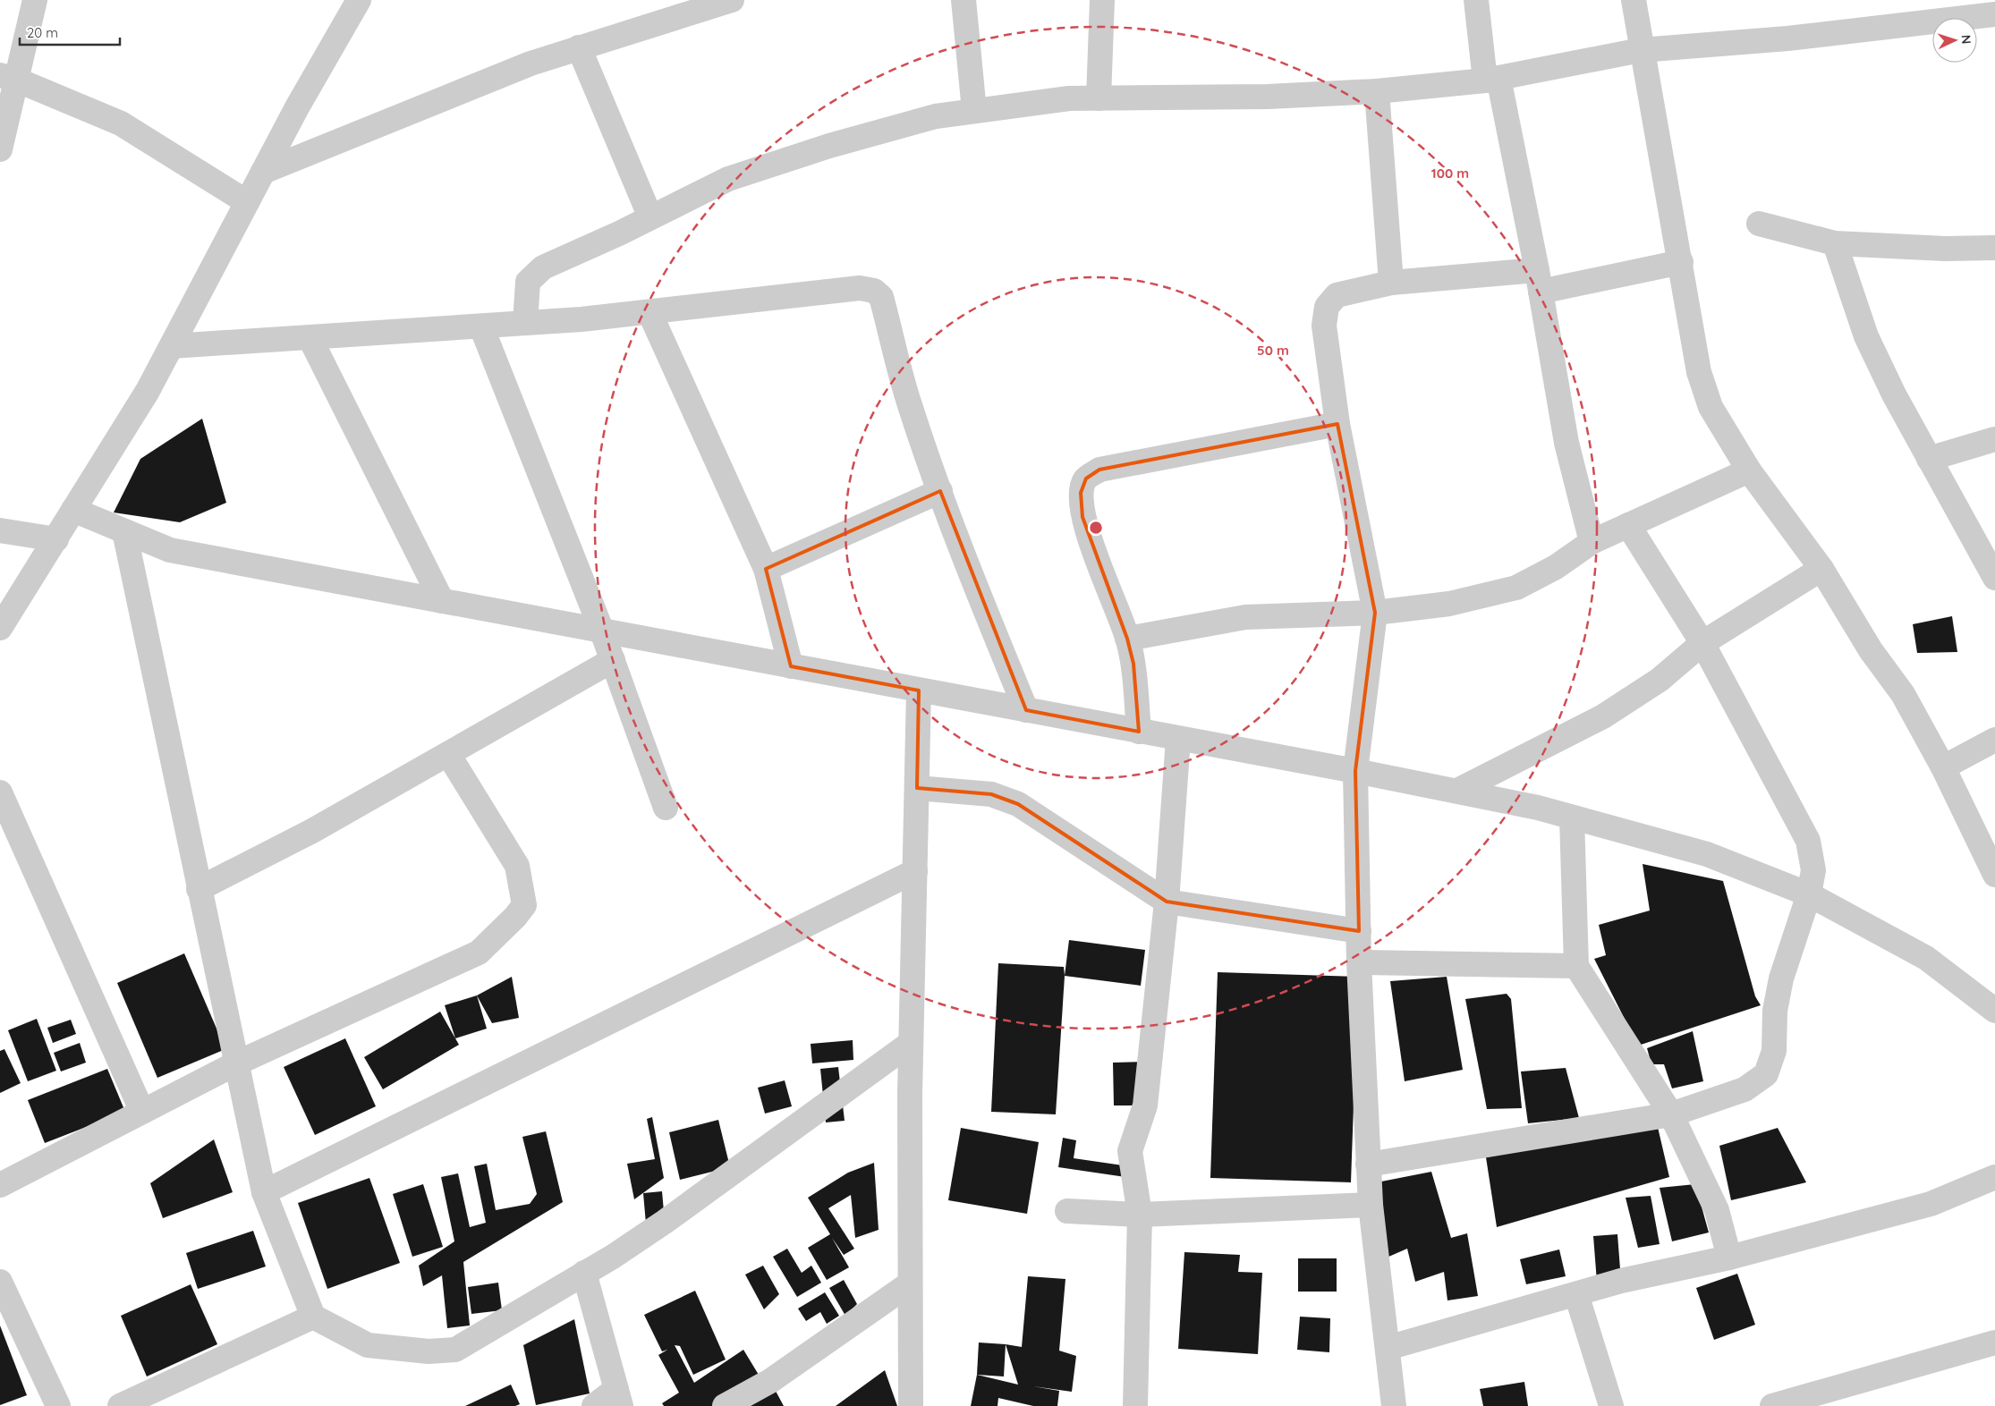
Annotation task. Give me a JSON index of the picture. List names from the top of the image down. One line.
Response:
{"scale_bar":"20 m","north":"right","rings":["100 m","50 m"]}
